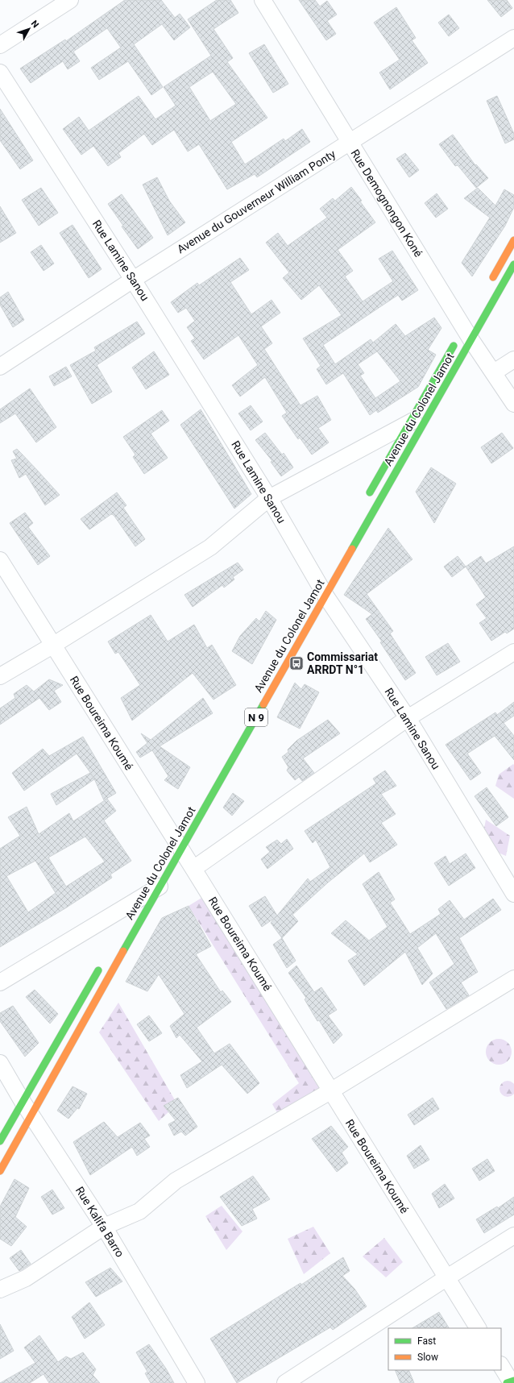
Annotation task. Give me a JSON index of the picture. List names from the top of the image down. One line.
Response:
{"streets":{"main road":["Avenue du Colonel Jamot","N 9"],"street":["Avenue du Gouverneur William Ponty","Rue Demognongon Koné","Rue Lamine Sanou","Rue Boureima Koumé","Rue Kalifa Barro"]},"crossings":[["Avenue du Gouverneur William Ponty","Rue Demognongon Koné"],["Avenue du Gouverneur William Ponty","Rue Lamine Sanou"],["Rue Demognongon Koné","Avenue du Colonel Jamot"],["Rue Lamine Sanou","Avenue du Colonel Jamot"],["Avenue du Colonel Jamot","Rue Boureima Koumé"],["Avenue du Colonel Jamot","Rue Kalifa Barro"]],"places":{"bus stop":["Commissariat ARRDT N°1"]},"legend":["Fast","Slow"],"north":"top right"}
